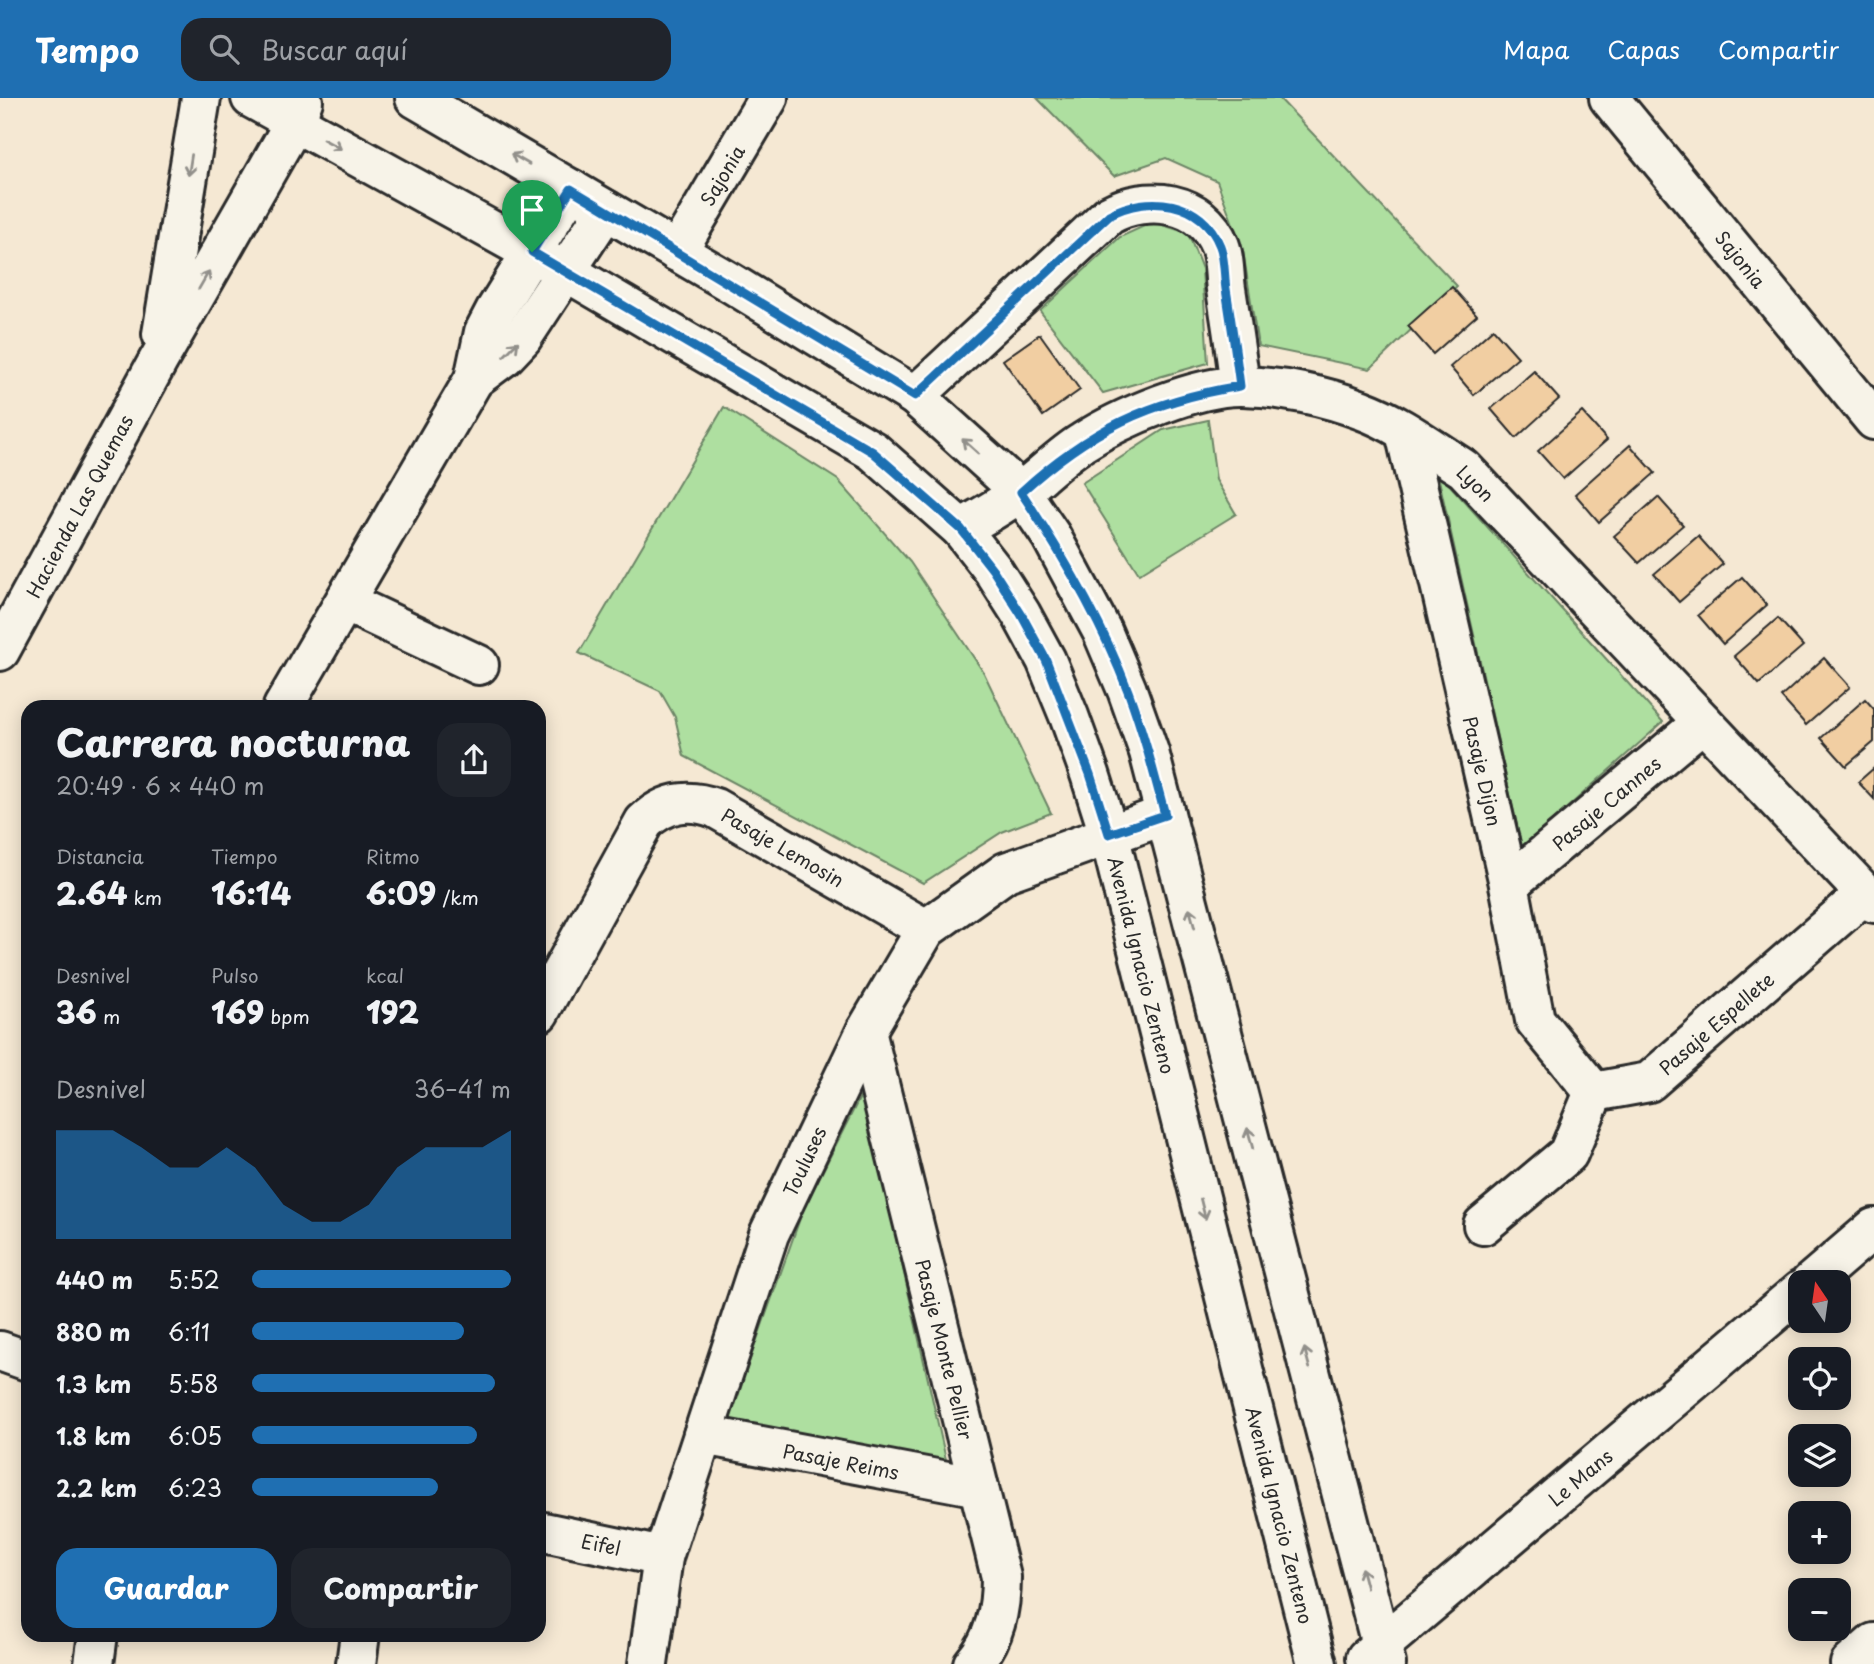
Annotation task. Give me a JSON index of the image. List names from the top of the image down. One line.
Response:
{"streets":{"street":["Sajonia","Lyon","Hacienda Las Quemas","Pasaje Dijon","Pasaje Cannes","Pasaje Lemosin","Avenida Ignacio Zenteno","Pasaje Espellete","Touluses","Pasaje Monte Pellier","Pasaje Reims","Le Mans","Eifel"]},"crossings":[["Lyon","Pasaje Dijon"],["Lyon","Pasaje Cannes"],["Lyon","Avenida Ignacio Zenteno"],["Lyon","Pasaje Espellete"],["Hacienda Las Quemas","Avenida Ignacio Zenteno"],["Pasaje Dijon","Pasaje Cannes"],["Pasaje Dijon","Pasaje Espellete"],["Pasaje Lemosin","Touluses"],["Avenida Ignacio Zenteno","Touluses"],["Touluses","Pasaje Monte Pellier"],["Touluses","Pasaje Reims"],["Touluses","Eifel"],["Pasaje Monte Pellier","Pasaje Reims"]],"north":"top","page":{"header":"Tempo","search":"Buscar aquí","nav":["Mapa","Capas","Compartir"],"heading":["Carrera nocturna","20:49 · 6 × 440 m"],"stats":[["Distancia","2.64 km"],["Tiempo","16:14"],["Ritmo","6:09 /km"],["Desnivel","36 m"],["Pulso","169 bpm"],["kcal","192"]],"chart":["Desnivel","36–41 m"],"list":[{"name":"440 m","note":"5:52"},{"name":"880 m","note":"6:11"},{"name":"1.3 km","note":"5:58"},{"name":"1.8 km","note":"6:05"},{"name":"2.2 km","note":"6:23"}],"map_buttons":["+","−"],"buttons":["Guardar","Compartir"]}}
